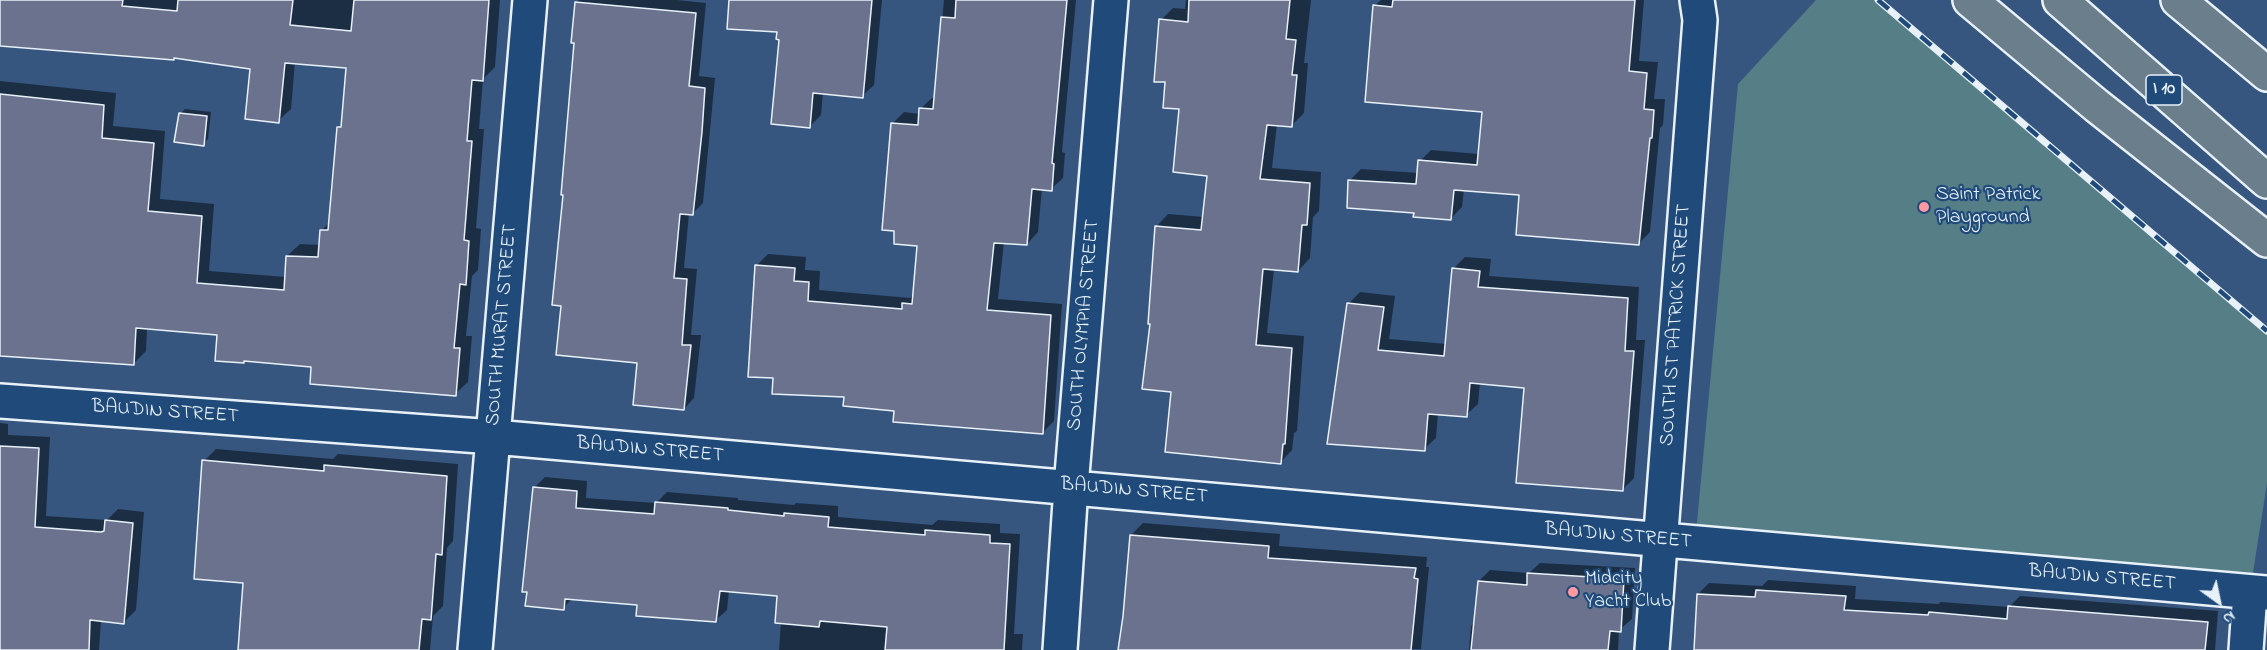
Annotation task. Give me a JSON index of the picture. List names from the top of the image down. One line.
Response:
{"streets":{"highway":["I 10"],"street":["SOUTH MURAT STREET","SOUTH OLYMPIA STREET","SOUTH ST PATRICK STREET","BAUDIN STREET"]},"crossings":[["SOUTH MURAT STREET","BAUDIN STREET"],["SOUTH OLYMPIA STREET","BAUDIN STREET"],["SOUTH ST PATRICK STREET","BAUDIN STREET"]],"places":["Saint Patrick Playground","Midcity Yacht Club"],"north":"bottom right"}
